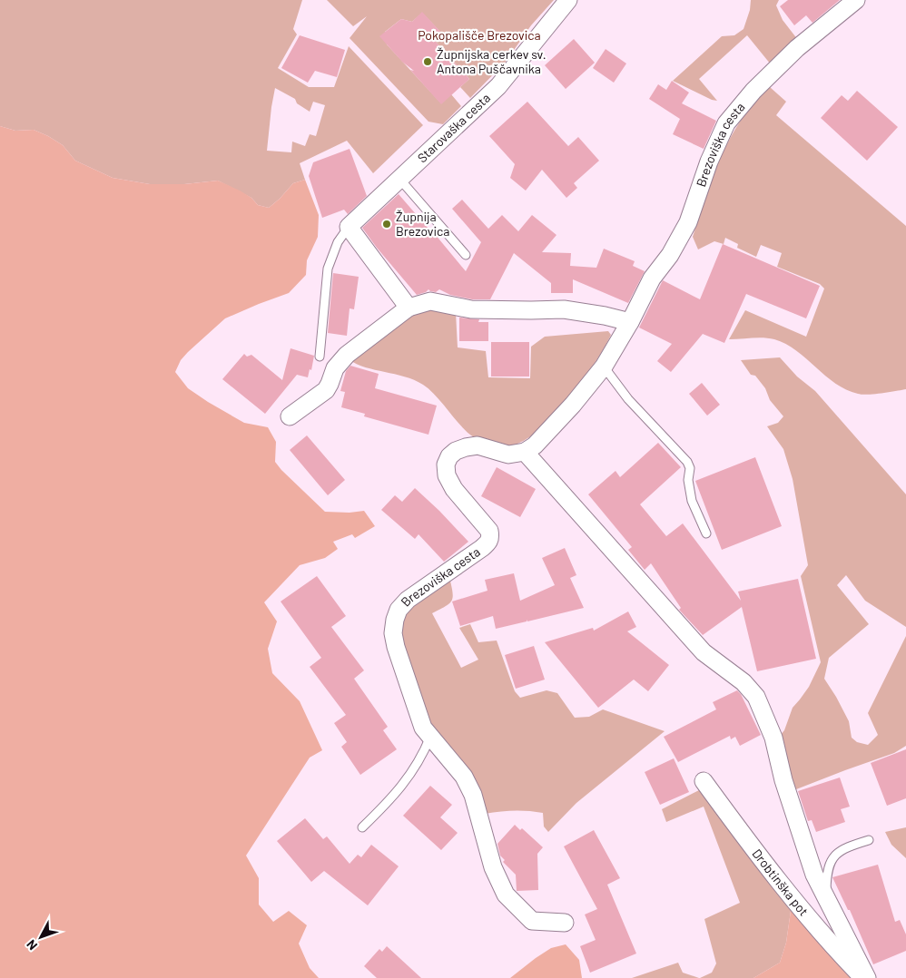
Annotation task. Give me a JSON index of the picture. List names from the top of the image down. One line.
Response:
{"streets":{"street":["Starovaška cesta","Brezoviška cesta","Drobtinška pot"]},"parks":["Pokopališče Brezovica"],"places":["Župnijska cerkev sv. Antona Puščavnika","Župnija Brezovica"],"north":"bottom left"}
